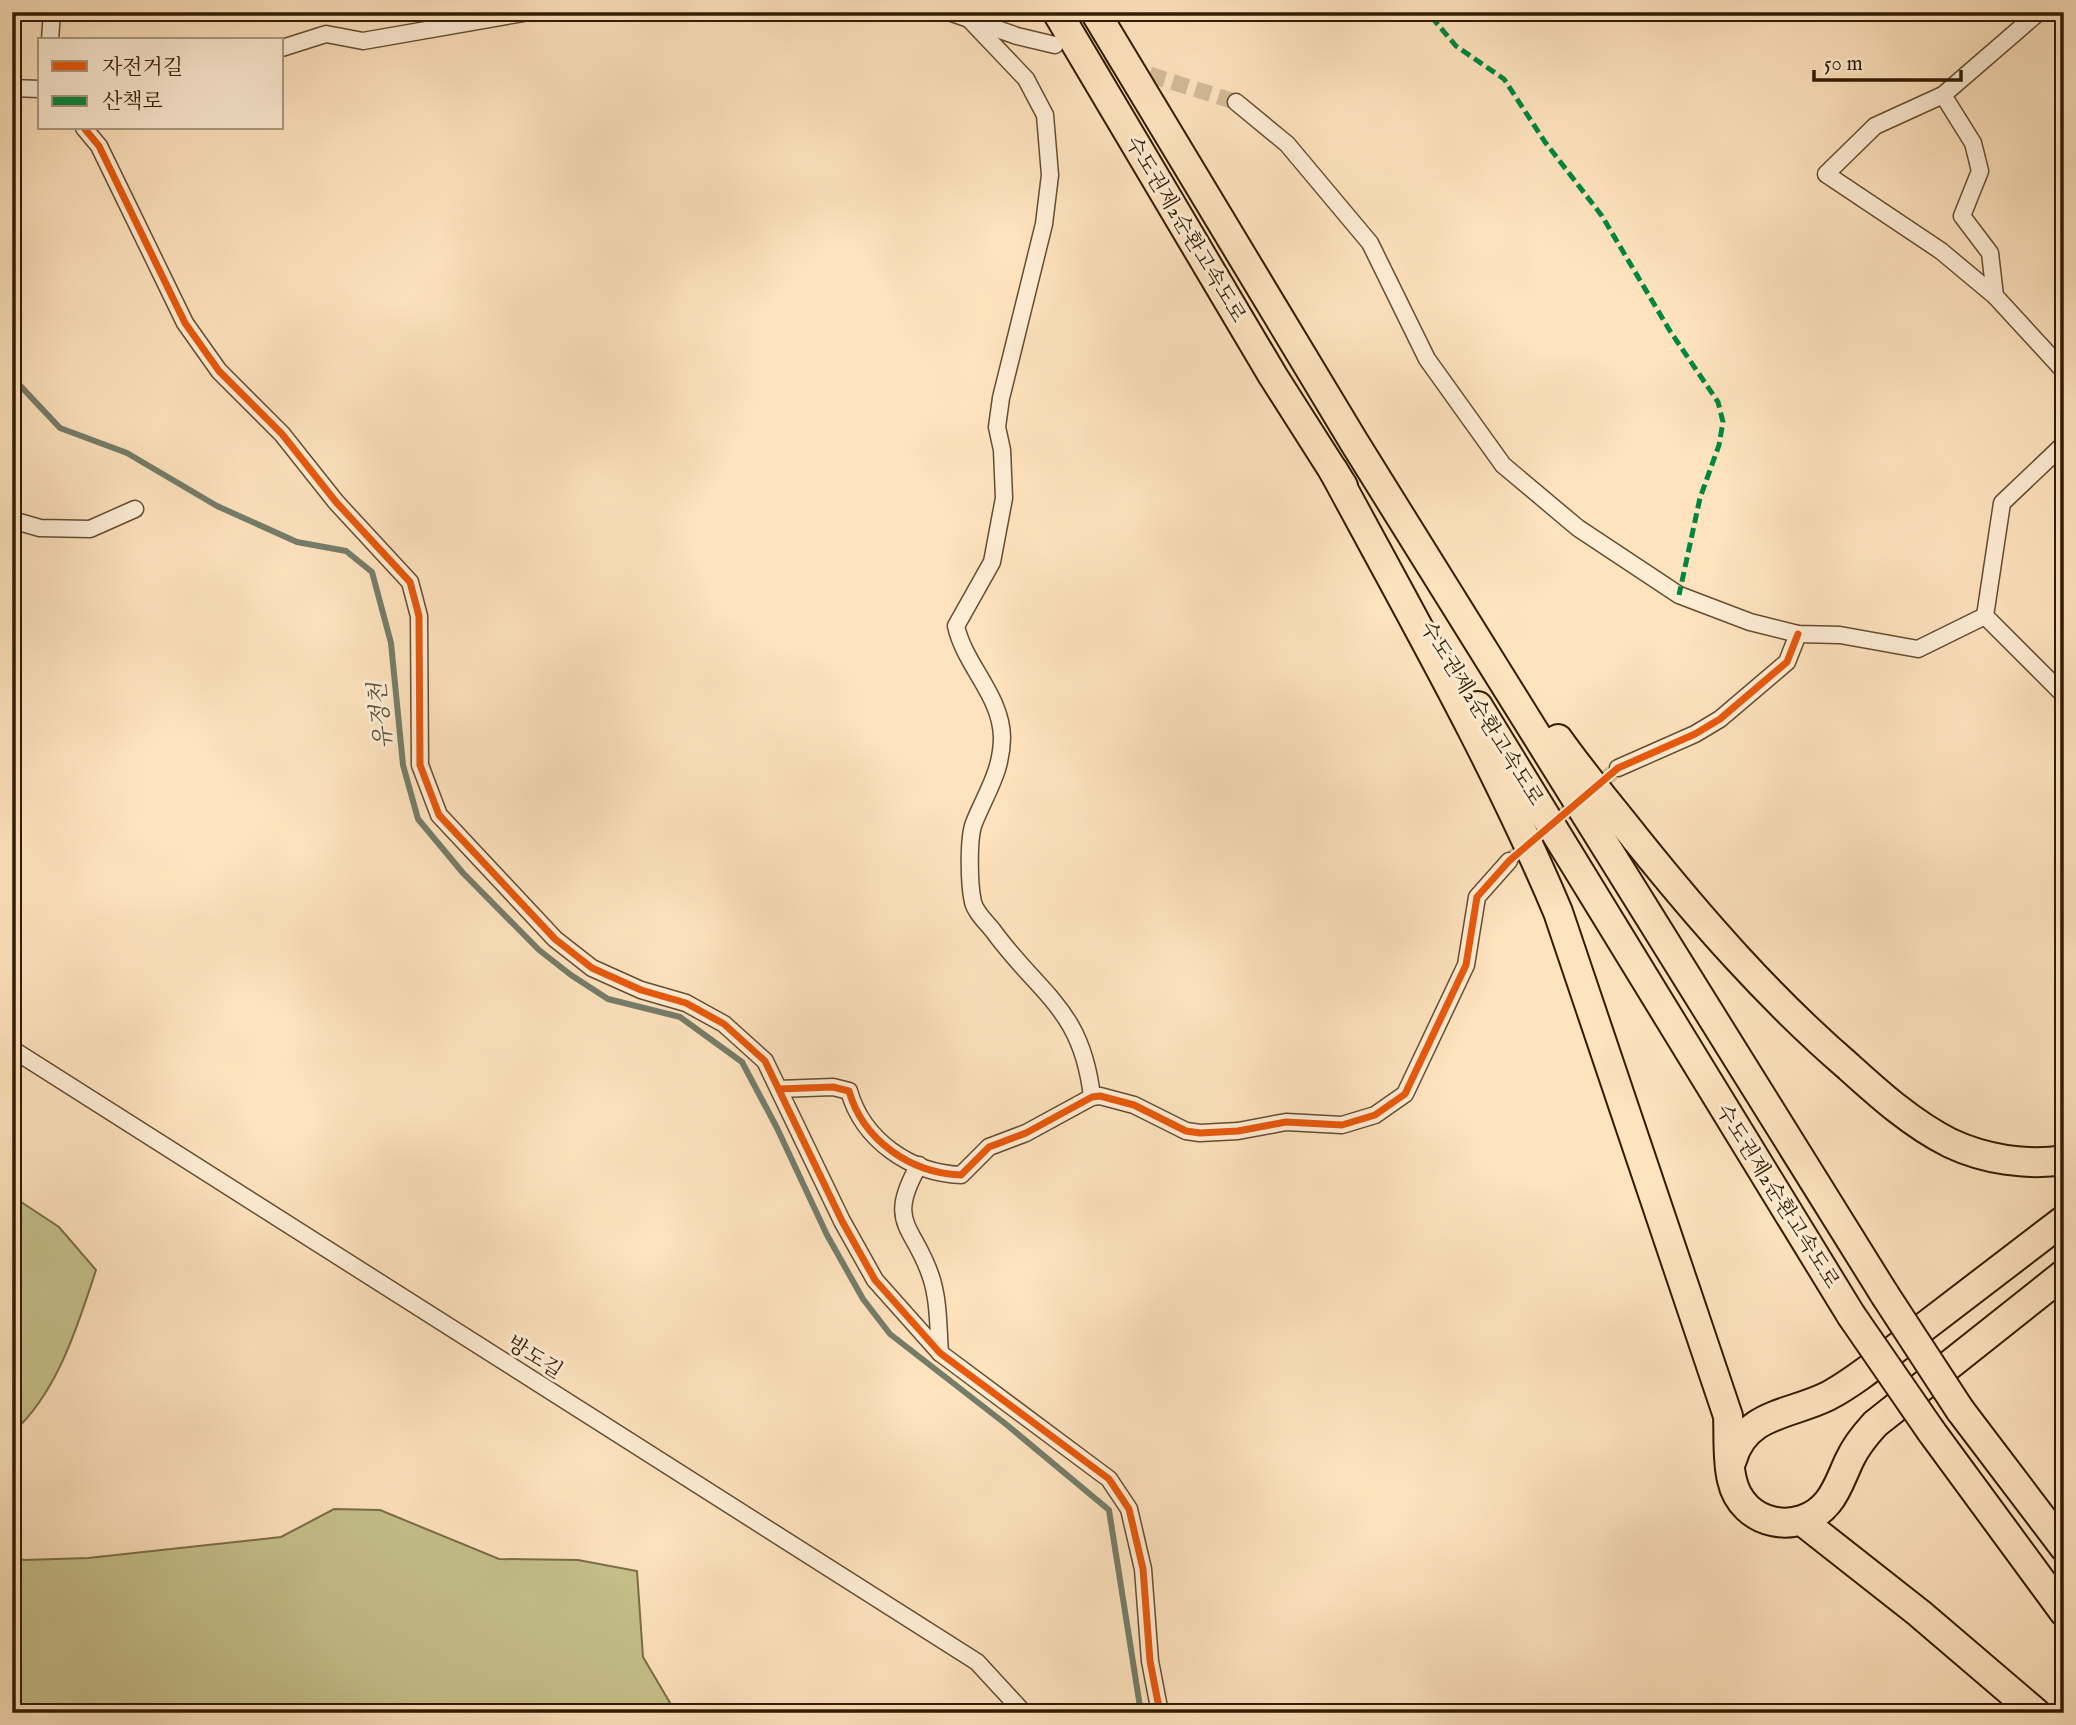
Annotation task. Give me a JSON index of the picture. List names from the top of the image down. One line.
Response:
{"streets":{"highway":["수도권제2순환고속도로"],"street":["방도길"]},"water":["유정천"],"legend":["자전거길","산책로"],"scale_bar":"50 m"}
